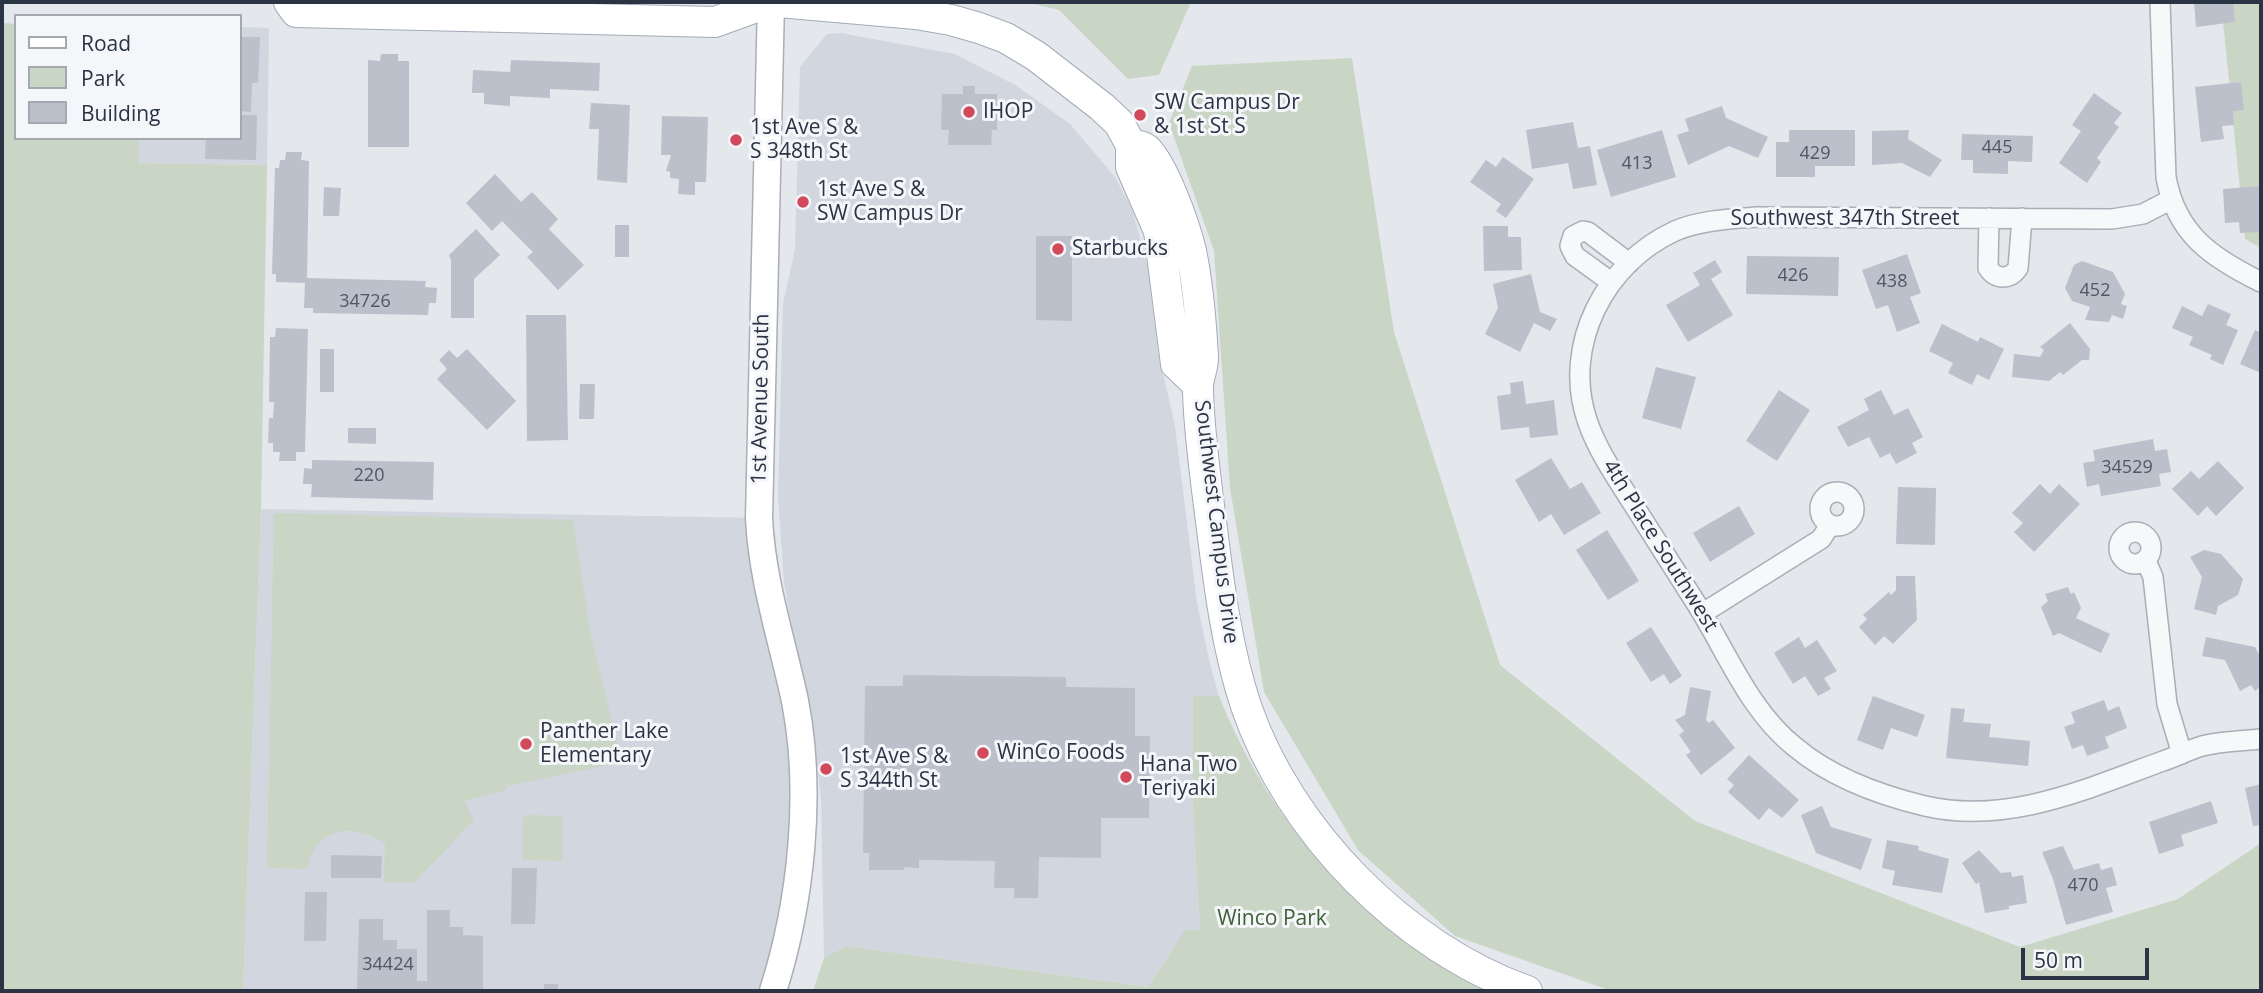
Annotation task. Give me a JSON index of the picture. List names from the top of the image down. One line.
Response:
{"streets":{"main road":["1st Avenue South","Southwest Campus Drive"],"street":["Southwest 347th Street","4th Place Southwest"]},"crossings":[["Southwest 347th Street","4th Place Southwest"]],"parks":["Winco Park"],"places":["IHOP","SW Campus Dr & 1st St S","1st Ave S & S 348th St","1st Ave S & SW Campus Dr","Starbucks","Panther Lake Elementary","WinCo Foods","1st Ave S & S 344th St","Hana Two Teriyaki"],"house_numbers":["445","429","413","426","438","452","34726","34529","220","470","34424"],"legend":["Road","Park","Building"],"scale_bar":"50 m"}
